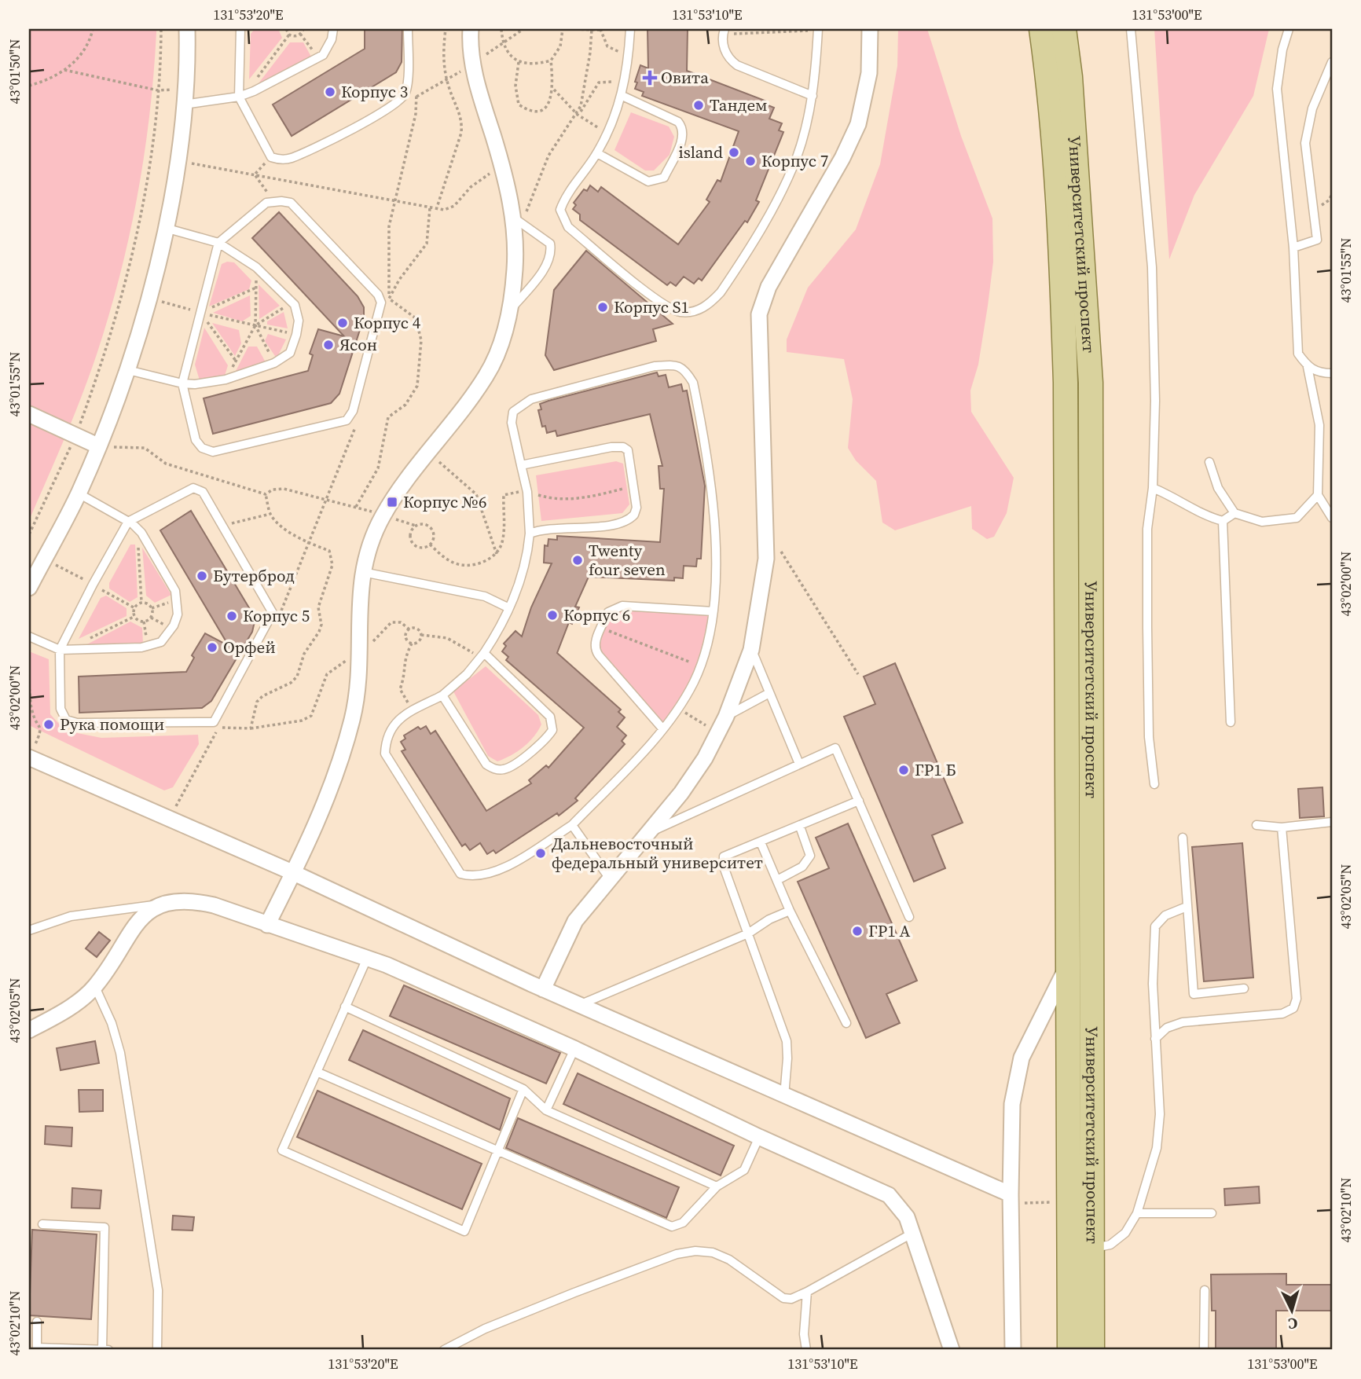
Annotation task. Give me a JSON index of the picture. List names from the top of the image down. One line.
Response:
{"streets":{"main road":["Университетский проспект"]},"places":{"health":["Овита"],"other":["Корпус 3","Тандем","island","Корпус 7","Корпус S1","Корпус 4","Ясон","Twenty four seven","Бутерброд","Корпус 6","Корпус 5","Орфей","Рука помощи","ГР1 Б","Дальневосточный федеральный университет","ГР1 А"],"transit":["Корпус №6"]},"north":"bottom","coordinates":["131°53'20\"E","131°53'10\"E","131°53'00\"E","43°01'50\"N","43°01'55\"N","43°02'00\"N","43°02'05\"N","43°02'10\"N"]}
